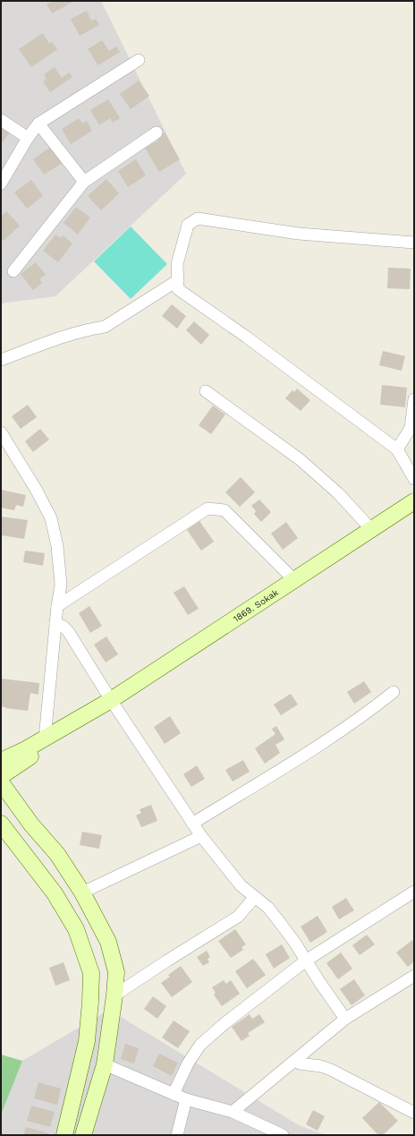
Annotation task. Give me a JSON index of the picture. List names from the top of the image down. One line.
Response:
{"streets":{"main road":["1869. Sokak"]}}
